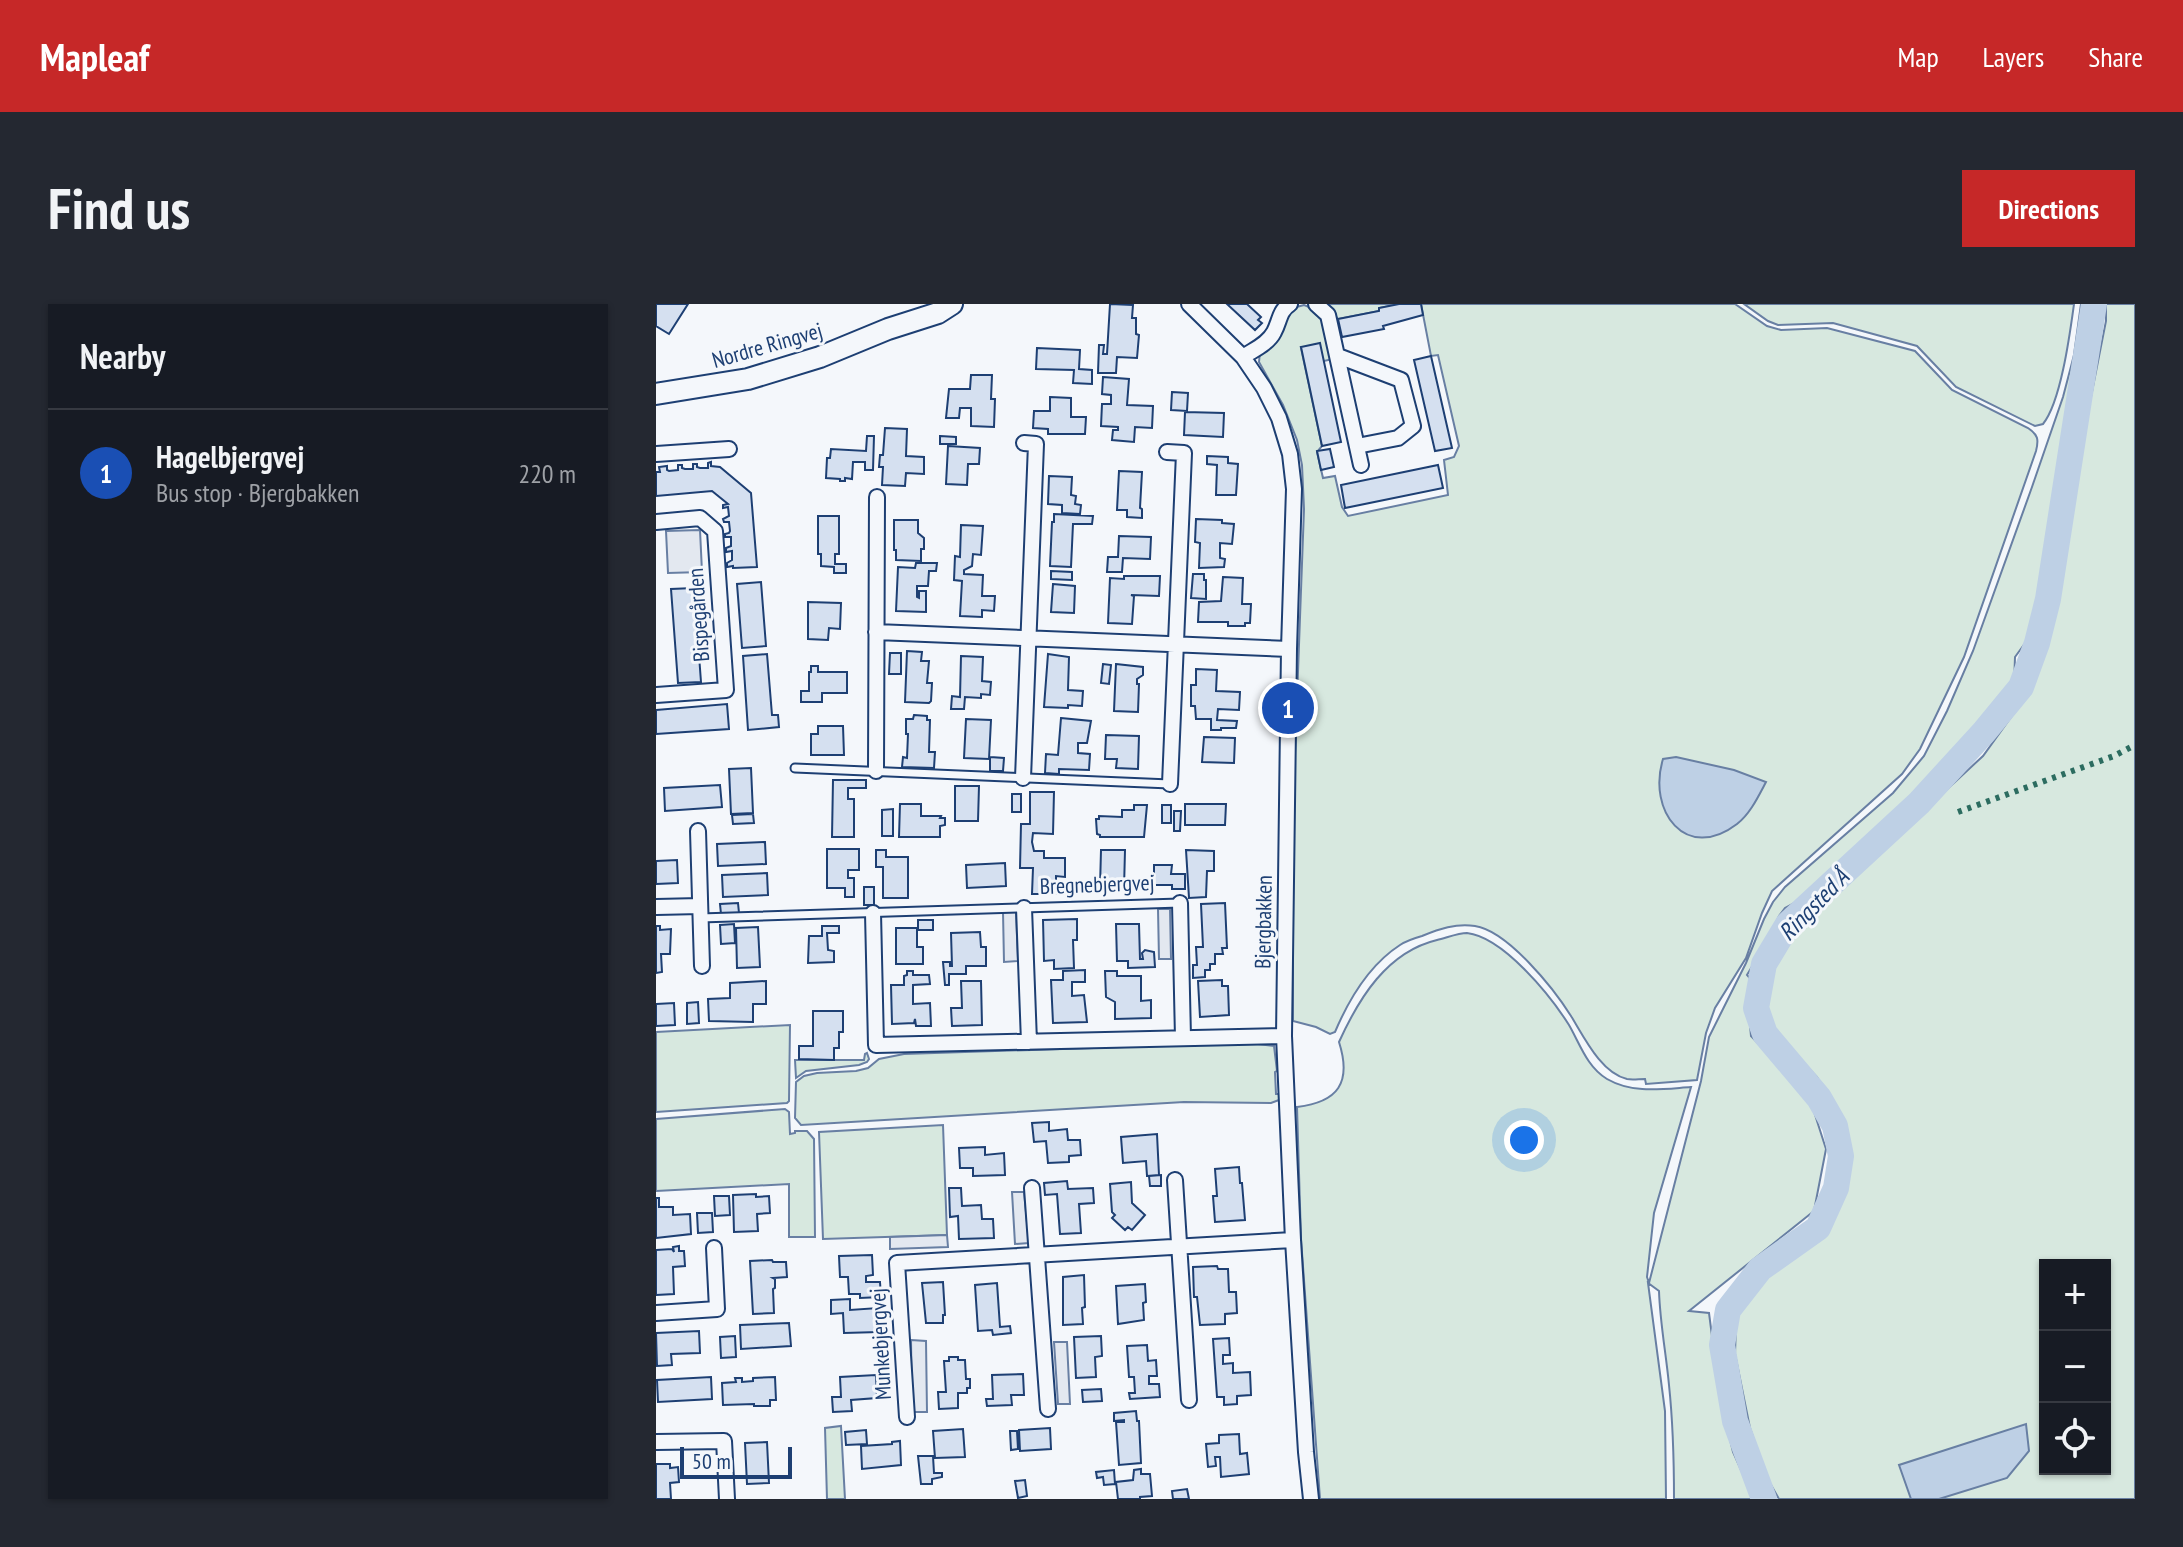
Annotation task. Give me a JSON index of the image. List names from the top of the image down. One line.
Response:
{"streets":{"street":["Nordre Ringvej","Bispegården","Bregnebjergvej","Bjergbakken","Munkebjergvej"]},"crossings":[["Bjergbakken","Munkebjergvej"]],"water":["Ringsted Å"],"scale_bar":"50 m","page":{"header":"Mapleaf","nav":["Map","Layers","Share"],"buttons":"Directions","title":"Find us","heading":"Nearby","list":[{"mark":"1","name":"Hagelbjergvej","note":"Bus stop · Bjergbakken","value":"220 m"}],"pins":"1","map_buttons":["+","−"],"scale":"50 m"}}
